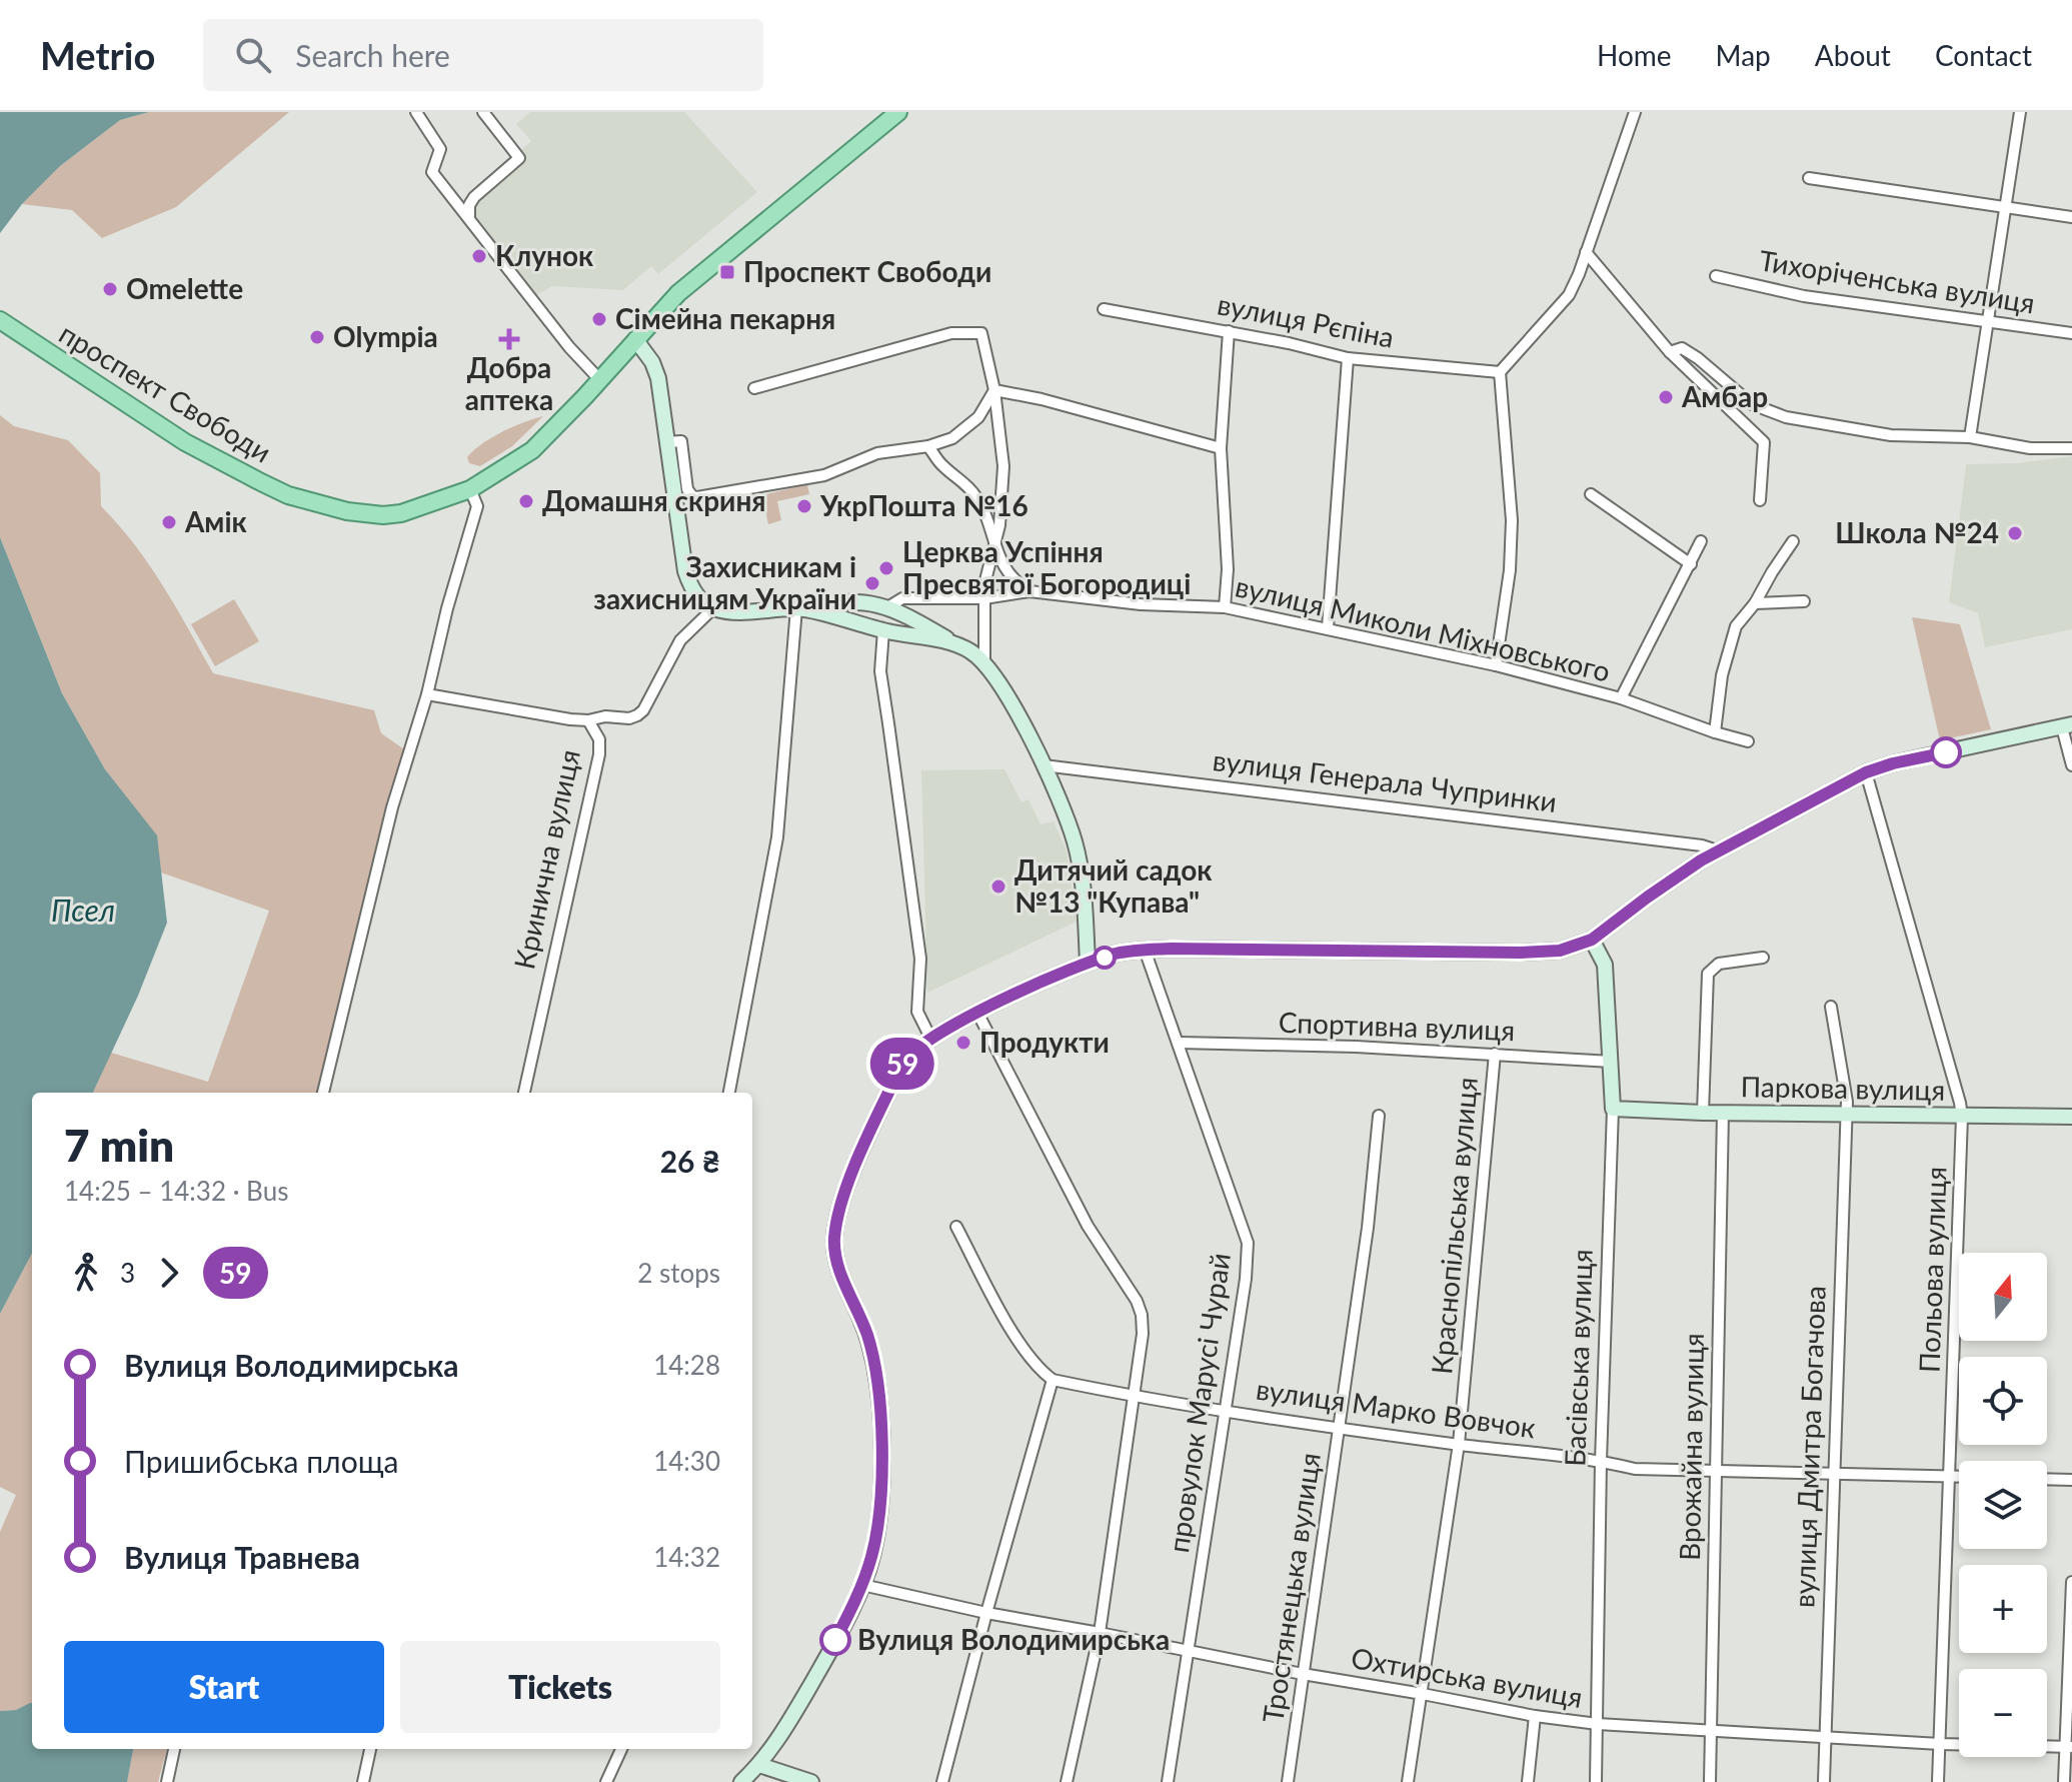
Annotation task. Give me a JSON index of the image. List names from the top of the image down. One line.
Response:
{"streets":{"main road":["проспект Свободи","Паркова вулиця","Басівська вулиця"],"street":["Тихоріченська вулиця","вулиця Рєпіна","вулиця Миколи Міхновського","вулиця Генерала Чупринки","Кринична вулиця","Спортивна вулиця","Краснопільська вулиця","Польова вулиця","провулок Марусі Чурай","вулиця Марко Вовчок","Врожайна вулиця","вулиця Дмитра Богачова","Тростянецька вулиця","Охтирська вулиця"]},"crossings":[["Спортивна вулиця","Краснопільська вулиця"],["Спортивна вулиця","Басівська вулиця"],["Спортивна вулиця","провулок Марусі Чурай"],["Паркова вулиця","Польова вулиця"],["Паркова вулиця","Басівська вулиця"],["Паркова вулиця","Врожайна вулиця"],["Паркова вулиця","вулиця Дмитра Богачова"],["Краснопільська вулиця","вулиця Марко Вовчок"],["Краснопільська вулиця","Охтирська вулиця"],["Польова вулиця","вулиця Марко Вовчок"],["Польова вулиця","Охтирська вулиця"],["Басівська вулиця","вулиця Марко Вовчок"],["Басівська вулиця","Охтирська вулиця"],["провулок Марусі Чурай","вулиця Марко Вовчок"],["провулок Марусі Чурай","Охтирська вулиця"],["вулиця Марко Вовчок","Врожайна вулиця"],["вулиця Марко Вовчок","вулиця Дмитра Богачова"],["вулиця Марко Вовчок","Тростянецька вулиця"],["Врожайна вулиця","Охтирська вулиця"],["вулиця Дмитра Богачова","Охтирська вулиця"],["Тростянецька вулиця","Охтирська вулиця"]],"water":["Псел"],"places":{"other":["Клунок","Omelette","Сімейна пекарня","Olympia","Амбар","Домашня скриня","УкрПошта №16","Амік","Школа №24","Церква Успіння Пресвятої Богородиці","Захисникам і захисницям України","Дитячий садок №13 \"Купава\"","Продукти","Вулиця Володимирська"],"transit":["Проспект Свободи"],"health":["Добра аптека"]},"lines":["bus line 59"],"north":"top","page":{"header":"Metrio","search":"Search here","nav":["Home","Map","About","Contact"],"on_map":"59","heading":["7 min","14:25 – 14:32 · Bus","26 ₴"],"legs":["3","59","2 stops"],"map_buttons":["+","−"],"list":[{"name":"Вулиця Володимирська","value":"14:28"},{"name":"Пришибська площа","value":"14:30"},{"name":"Вулиця Травнева","value":"14:32"}],"buttons":["Start","Tickets"]}}
